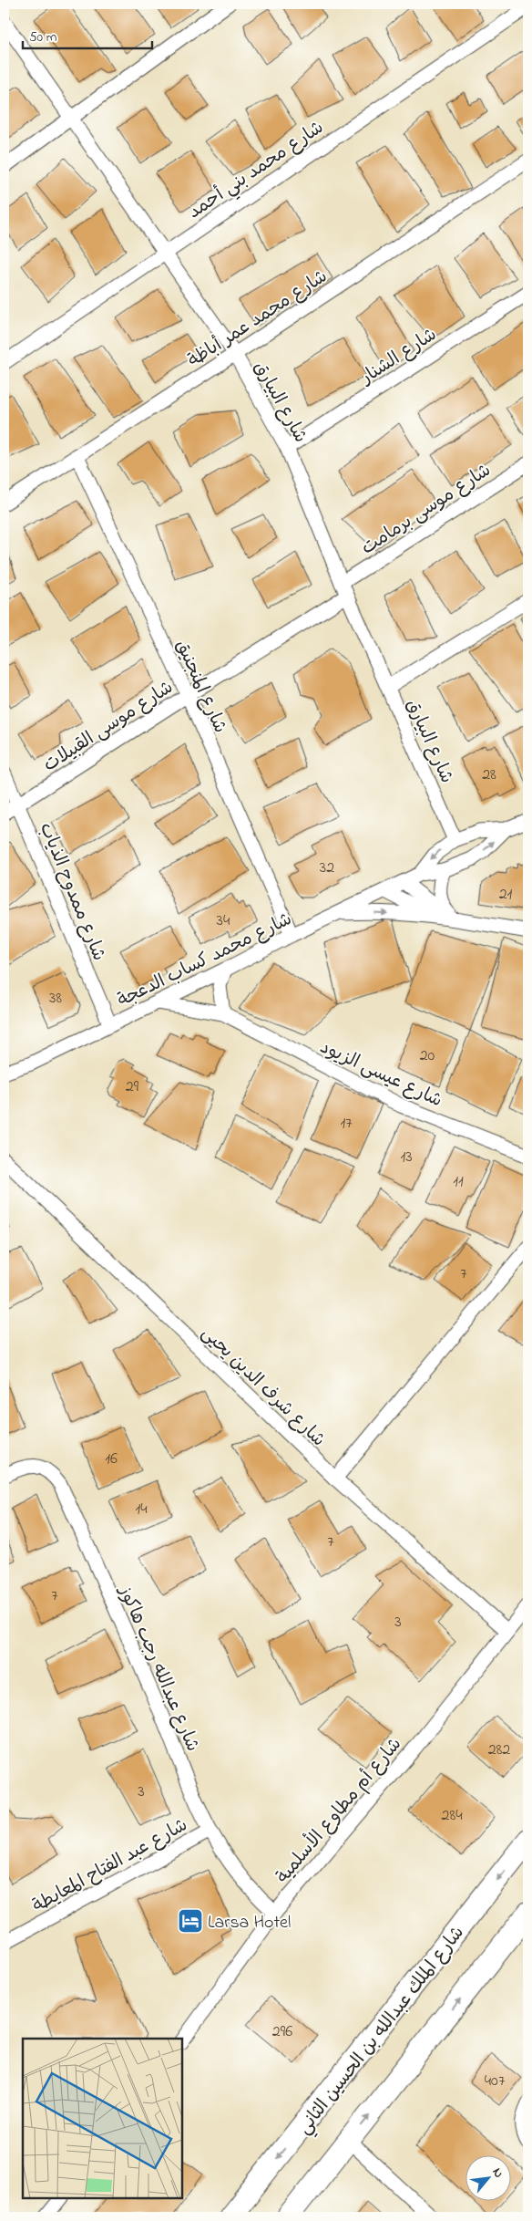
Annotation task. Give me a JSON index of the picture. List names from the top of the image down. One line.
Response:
{"streets":{"highway":["شارع الملك عبدالله بن الحسين الثاني"],"street":["شارع محمد بني أحمد","شارع محمد عمر أباظة","شارع الشنار","شارع البيارق","شارع موسى برمامت","شارع المنجنيق","شارع موسى القبيلات","شارع ممدوح الذياب","شارع محمد كساب الدعجة","شارع عيسى الزيود","شارع شرف الدين يحيى","شارع عبدالله رجب هاكوز","شارع أم مطاوع الأسلمية","شارع عبد الفتاح المعايطة"]},"crossings":[["شارع محمد بني أحمد","شارع البيارق"],["شارع محمد عمر أباظة","شارع البيارق"],["شارع محمد عمر أباظة","شارع المنجنيق"],["شارع الشنار","شارع البيارق"],["شارع البيارق","شارع موسى برمامت"],["شارع البيارق","شارع موسى القبيلات"],["شارع البيارق","شارع محمد كساب الدعجة"],["شارع موسى برمامت","شارع موسى القبيلات"],["شارع المنجنيق","شارع موسى القبيلات"],["شارع المنجنيق","شارع محمد كساب الدعجة"],["شارع موسى القبيلات","شارع ممدوح الذياب"],["شارع ممدوح الذياب","شارع محمد كساب الدعجة"],["شارع محمد كساب الدعجة","شارع عيسى الزيود"],["شارع شرف الدين يحيى","شارع أم مطاوع الأسلمية"],["شارع عبدالله رجب هاكوز","شارع أم مطاوع الأسلمية"],["شارع عبدالله رجب هاكوز","شارع عبد الفتاح المعايطة"]],"places":{"hotel":["Larsa Hotel"]},"house_numbers":["28","32","21","34","38","20","29","17","13","11","7","16","14","7","7","3","282","3","284","296","407"],"scale_bar":"50 m","north":"top right"}
